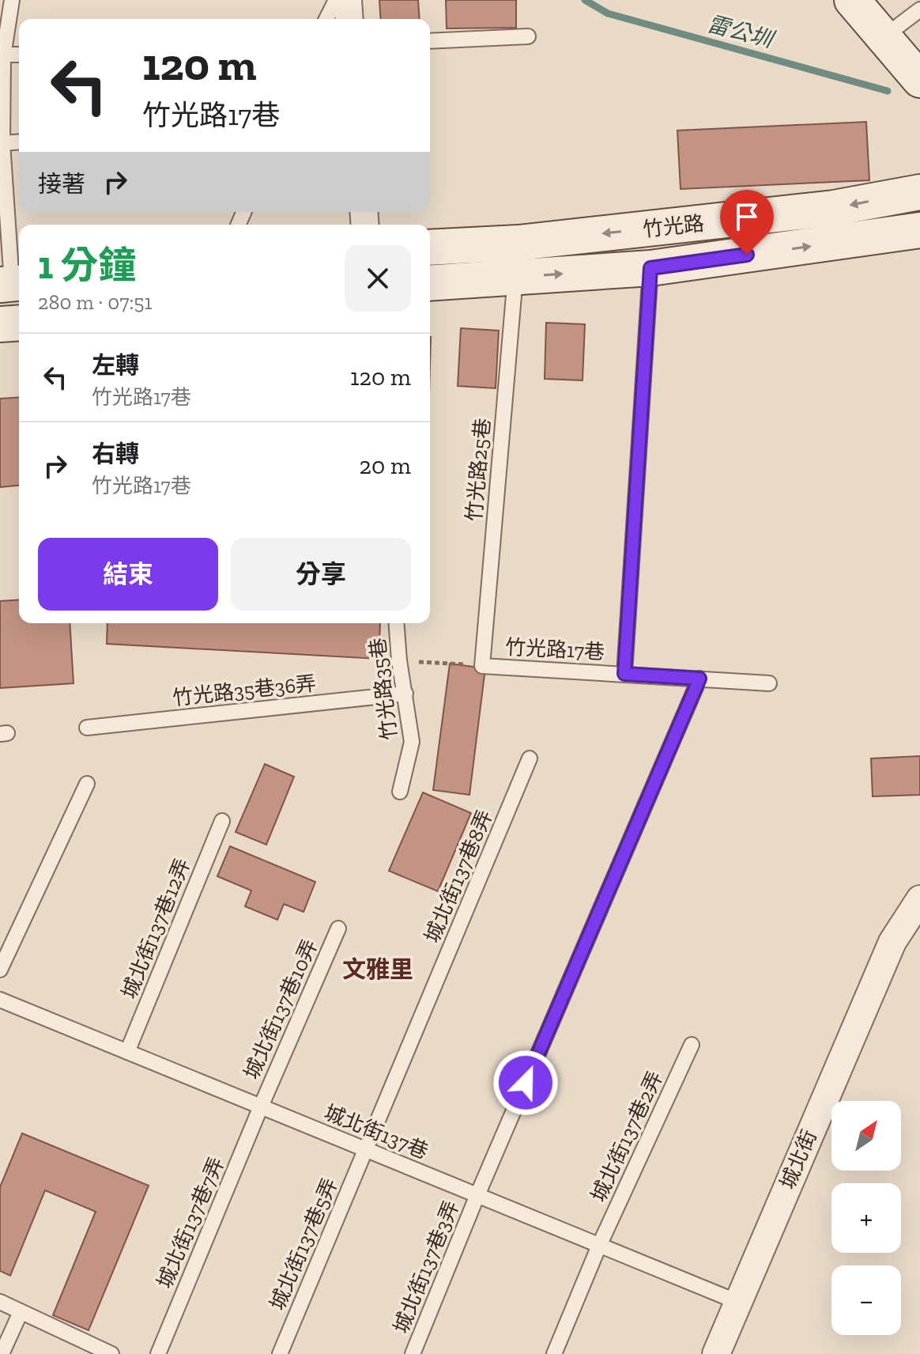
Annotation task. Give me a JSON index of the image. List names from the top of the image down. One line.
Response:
{"streets":{"street":["竹光路","城北街"],"lane":["竹光路25巷","竹光路17巷","竹光路35巷","竹光路35巷36弄","城北街137巷8弄","城北街137巷12弄","城北街137巷10弄","城北街137巷","城北街137巷2弄","城北街137巷7弄","城北街137巷5弄","城北街137巷3弄"]},"crossings":[["竹光路","竹光路25巷"],["竹光路","竹光路17巷"],["竹光路25巷","竹光路17巷"],["竹光路17巷","城北街137巷3弄"],["竹光路35巷","竹光路35巷36弄"],["城北街137巷8弄","城北街137巷"],["城北街137巷8弄","城北街137巷5弄"],["城北街137巷12弄","城北街137巷"],["城北街137巷10弄","城北街137巷"],["城北街137巷10弄","城北街137巷7弄"],["城北街137巷","城北街137巷2弄"],["城北街137巷","城北街"],["城北街137巷","城北街137巷7弄"],["城北街137巷","城北街137巷5弄"],["城北街137巷","城北街137巷3弄"]],"districts":["文雅里"],"water":["雷公圳"],"north":"top right","page":{"turn":["120 m","竹光路17巷"],"then":"接著","heading":["1 分鐘","280 m · 07:51"],"list":[{"name":"左轉","note":"竹光路17巷","value":"120 m"},{"name":"右轉","note":"竹光路17巷","value":"20 m"}],"buttons":["結束","分享"],"map_buttons":["+","−"]}}
